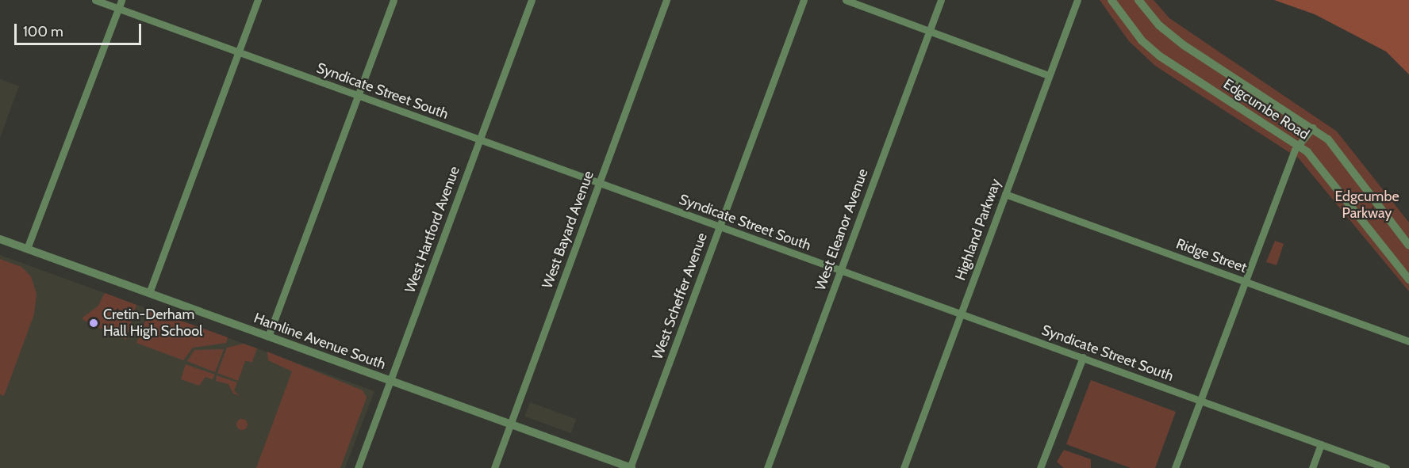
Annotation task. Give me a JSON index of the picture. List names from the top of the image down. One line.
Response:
{"streets":{"street":["Syndicate Street South","Edgcumbe Road","West Hartford Avenue","West Bayard Avenue","West Eleanor Avenue","Highland Parkway","Ridge Street","West Scheffer Avenue","Hamline Avenue South"]},"crossings":[["Syndicate Street South","West Hartford Avenue"],["Syndicate Street South","West Bayard Avenue"],["Syndicate Street South","West Eleanor Avenue"],["Syndicate Street South","Highland Parkway"],["Syndicate Street South","West Scheffer Avenue"],["West Hartford Avenue","Hamline Avenue South"],["West Bayard Avenue","Hamline Avenue South"],["Highland Parkway","Ridge Street"],["West Scheffer Avenue","Hamline Avenue South"]],"parks":["Edgcumbe Parkway"],"places":["Cretin-Derham Hall High School"],"scale_bar":"100 m"}
